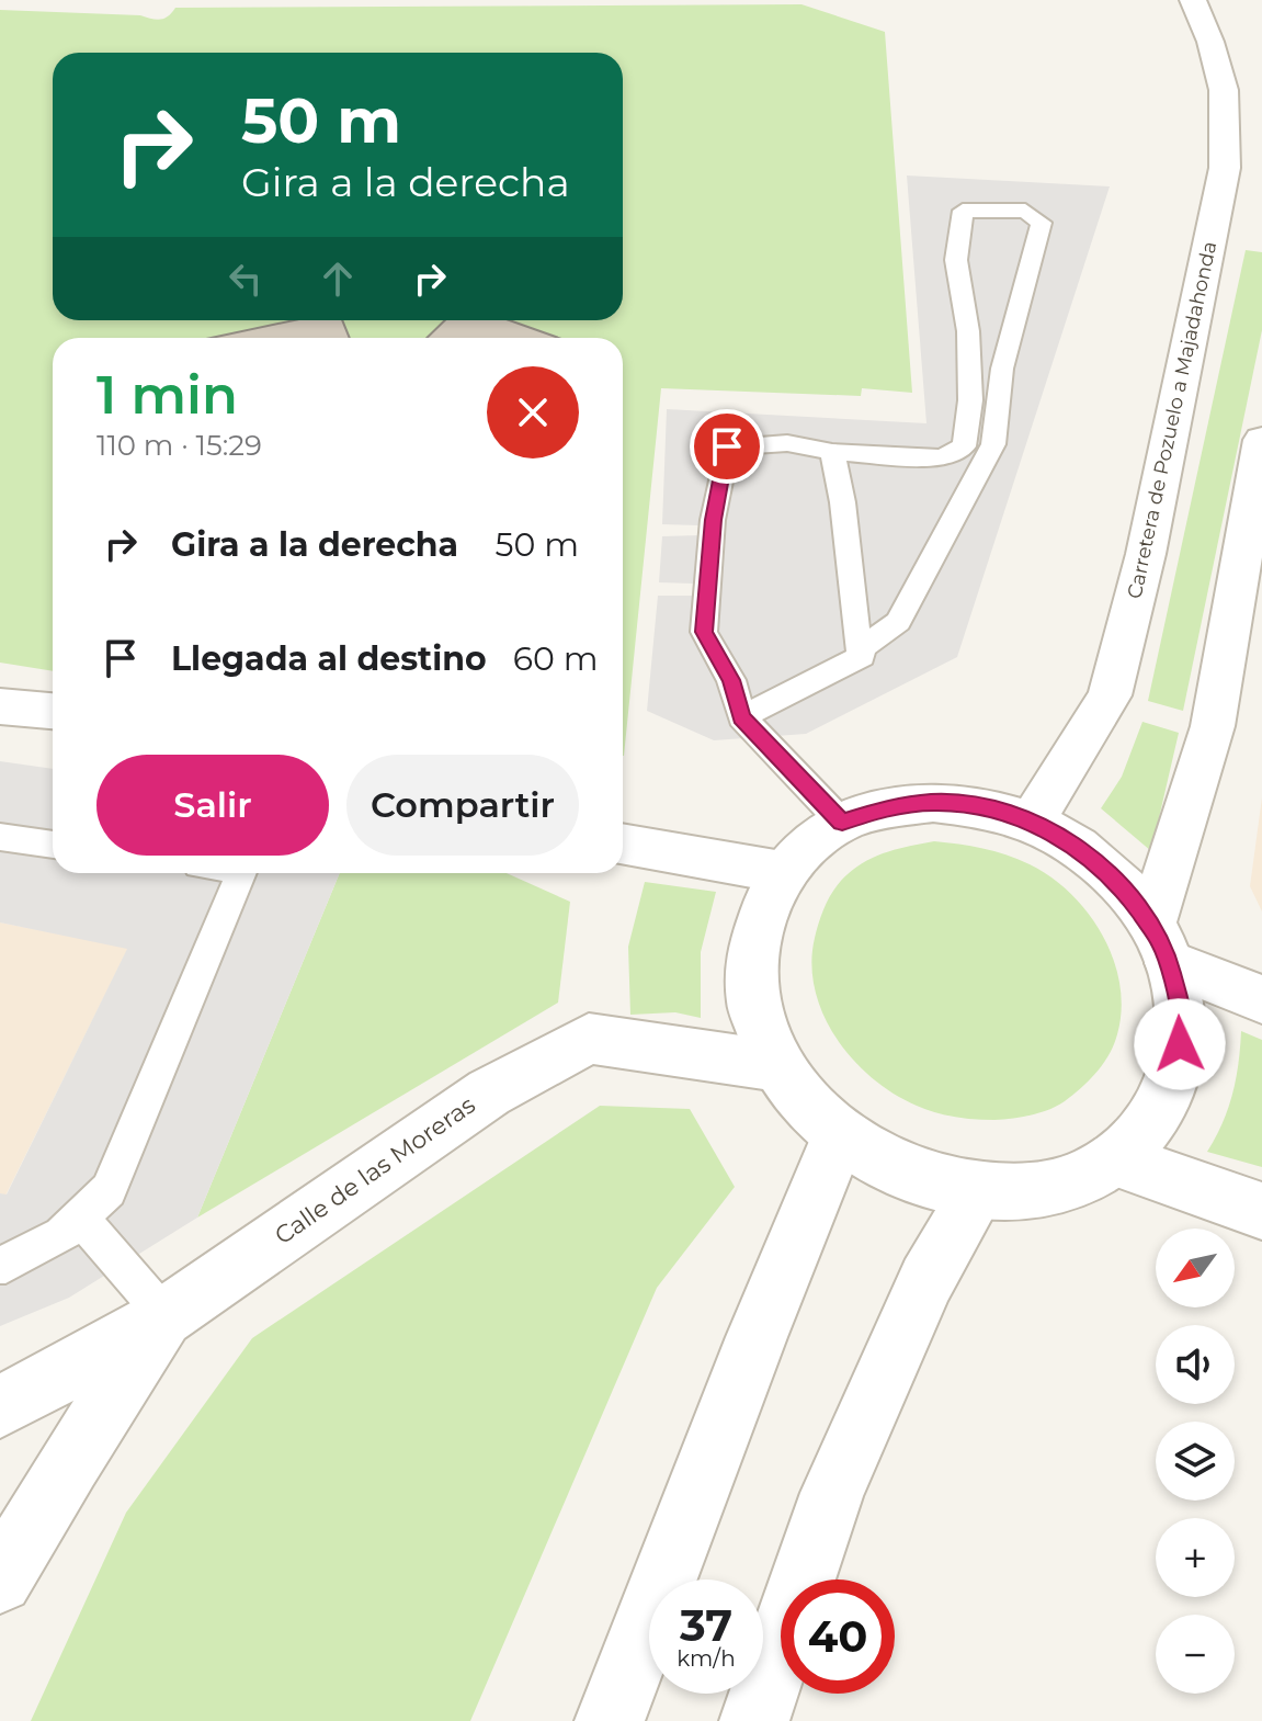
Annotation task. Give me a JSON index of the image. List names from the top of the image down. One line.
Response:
{"streets":{"street":["Carretera de Pozuelo a Majadahonda","Calle de las Moreras"]},"north":"bottom left","page":{"turn":["50 m","Gira a la derecha"],"heading":["1 min","110 m · 15:29"],"list":[{"name":"Gira a la derecha","value":"50 m"},{"name":"Llegada al destino","value":"60 m"}],"buttons":["Salir","Compartir"],"map_buttons":["+","−"],"speed":"37 km/h","limit":"40"}}
